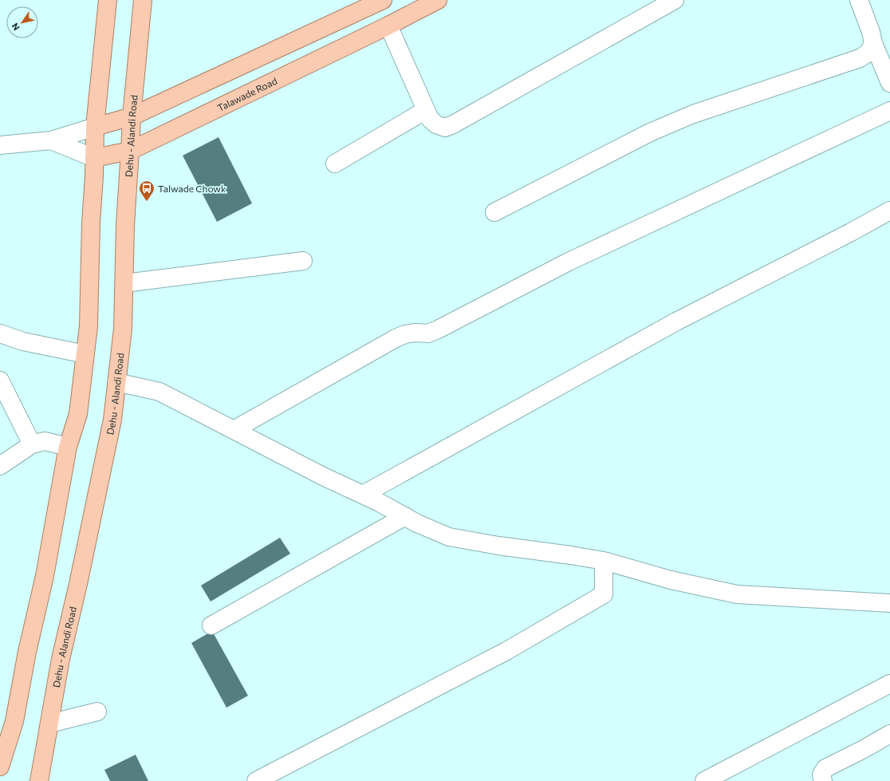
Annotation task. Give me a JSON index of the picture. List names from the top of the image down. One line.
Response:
{"streets":{"main road":["Talawade Road","Dehu - Alandi Road"]},"crossings":[["Talawade Road","Dehu - Alandi Road"]],"places":{"bus stop":["Talwade Chowk"]},"north":"bottom left"}
